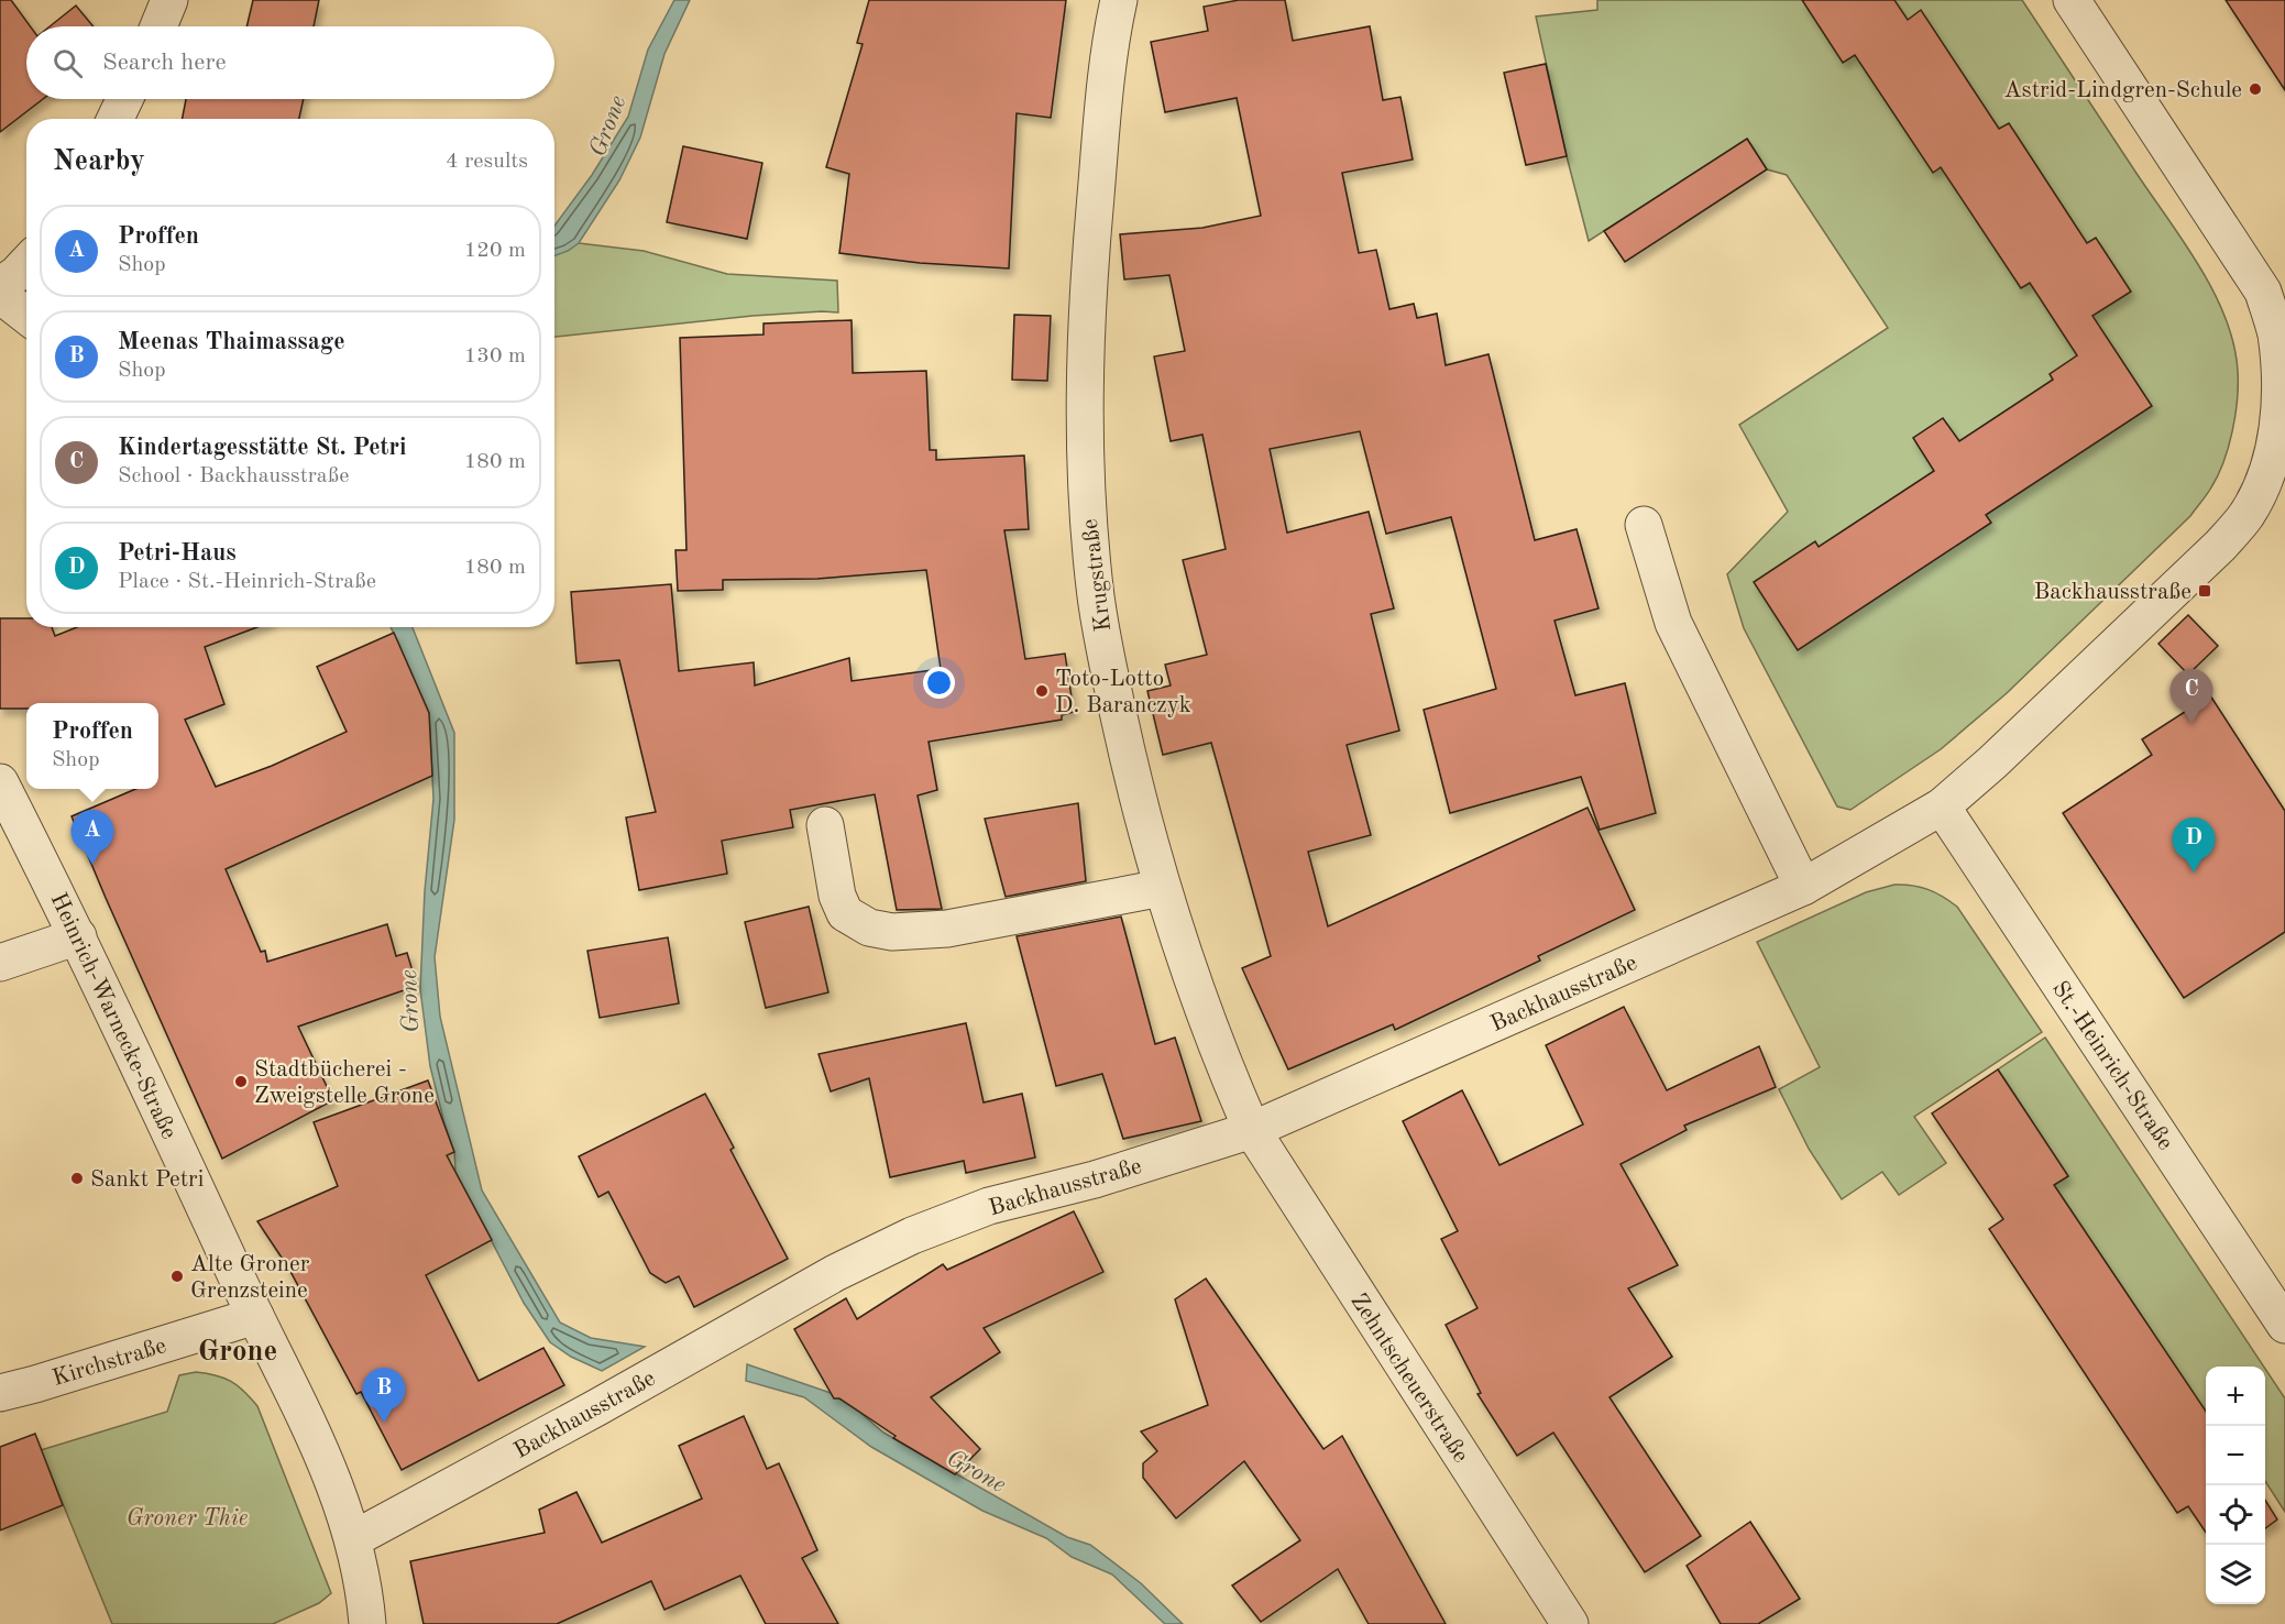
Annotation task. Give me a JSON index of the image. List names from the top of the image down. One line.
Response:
{"streets":{"street":["Krugstraße","Backhausstraße","Heinrich-Warnecke-Straße","St.-Heinrich-Straße","Kirchstraße","Zehntscheuerstraße"]},"crossings":[["Krugstraße","Backhausstraße"],["Krugstraße","Zehntscheuerstraße"],["Backhausstraße","Heinrich-Warnecke-Straße"],["Backhausstraße","St.-Heinrich-Straße"],["Backhausstraße","Zehntscheuerstraße"],["Heinrich-Warnecke-Straße","Kirchstraße"]],"districts":["Grone"],"water":["Grone"],"parks":["Groner Thie"],"places":{"other":["Astrid-Lindgren-Schule","Toto-Lotto D. Baranczyk","Stadtbücherei - Zweigstelle Grone","Sankt Petri","Alte Groner Grenzsteine"],"transit":["Backhausstraße"]},"page":{"search":"Search here","heading":["Nearby","4 results"],"list":[{"mark":"A","name":"Proffen","note":"Shop","value":"120 m"},{"mark":"B","name":"Meenas Thaimassage","note":"Shop","value":"130 m"},{"mark":"C","name":"Kindertagesstätte St. Petri","note":"School · Backhausstraße","value":"180 m"},{"mark":"D","name":"Petri-Haus","note":"Place · St.-Heinrich-Straße","value":"180 m"}],"pins":["C","A","D","B"],"popup":["Proffen","Shop"],"map_buttons":["+","−"]}}
